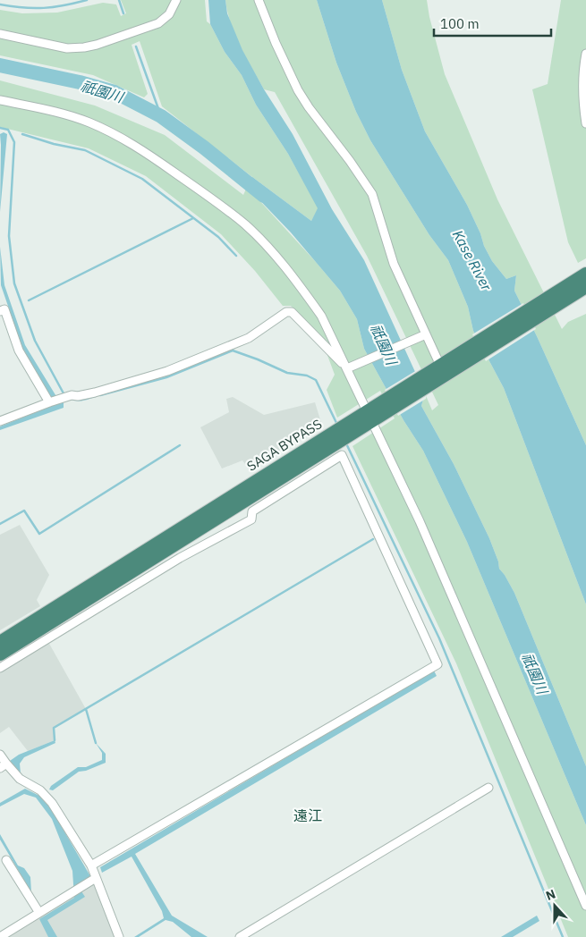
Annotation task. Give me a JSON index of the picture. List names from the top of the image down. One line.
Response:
{"streets":{"highway":["SAGA BYPASS"]},"districts":["遠江"],"water":["祇園川","Kase River"],"scale_bar":"100 m","north":"top"}
